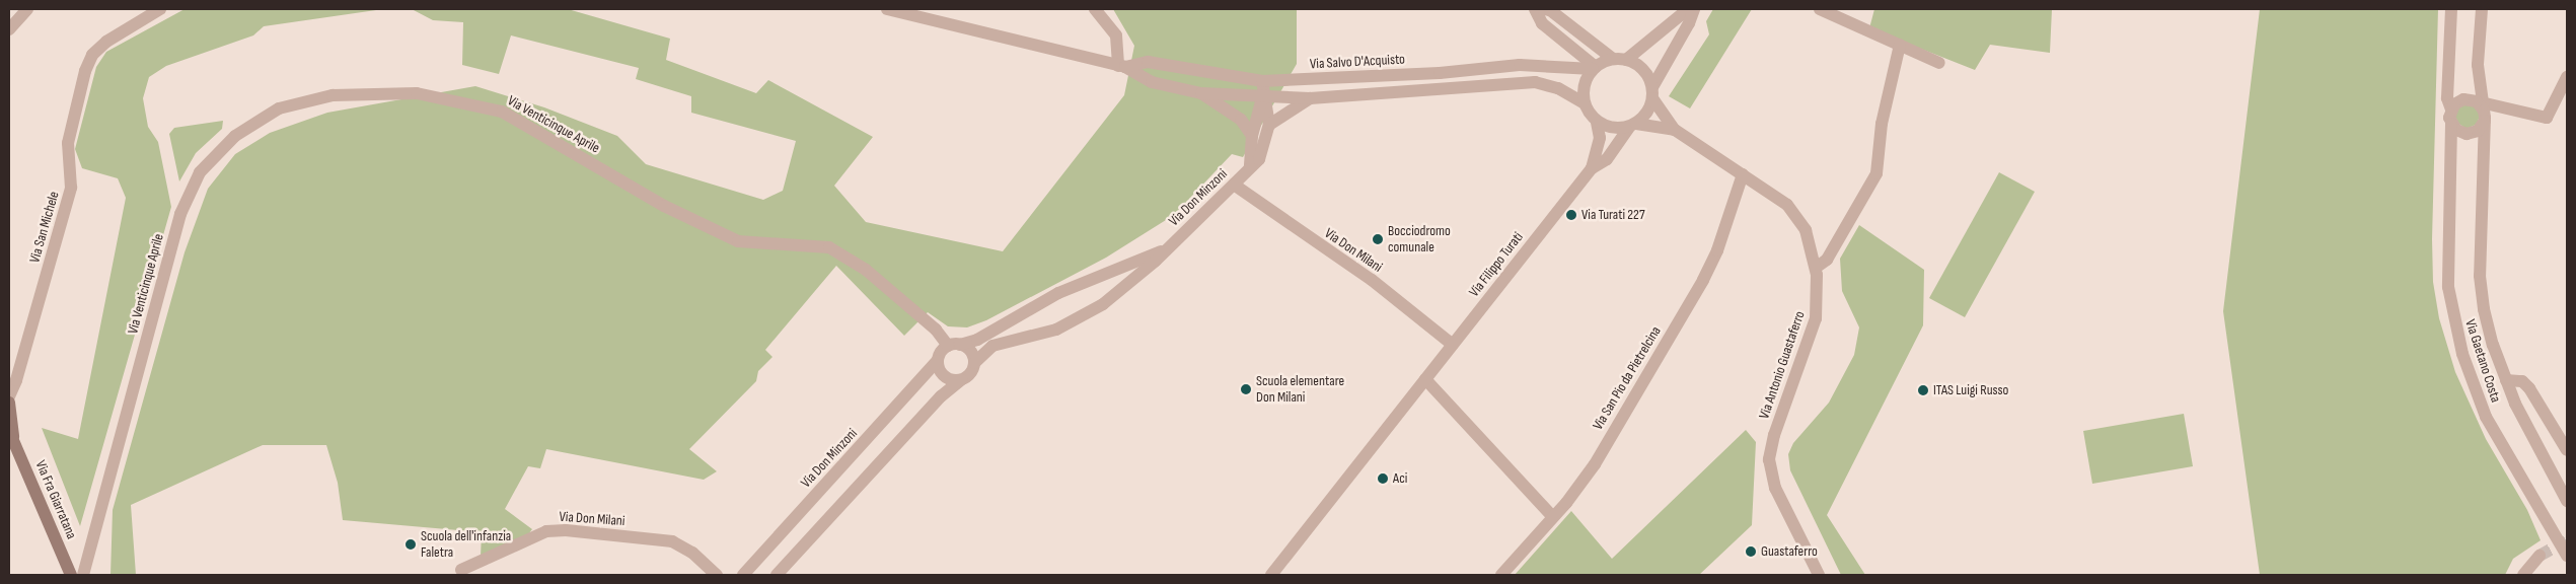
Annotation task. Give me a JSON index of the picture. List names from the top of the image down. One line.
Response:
{"streets":{"main road":["Via Fra Giarratana"],"street":["Via Salvo D'Acquisto","Via Venticinque Aprile","Via Don Minzoni","Via San Michele","Via Don Milani","Via Filippo Turati","Via Gaetano Costa","Via Antonio Guastaferro","Via San Pio da Pietrelcina"]},"crossings":[["Via Venticinque Aprile","Via Don Minzoni"],["Via Don Minzoni","Via Don Milani"],["Via Don Milani","Via Filippo Turati"],["Via Antonio Guastaferro","Via San Pio da Pietrelcina"]],"places":["Via Turati 227","Bocciodromo comunale","Scuola elementare Don Milani","ITAS Luigi Russo","Aci","Scuola dell'infanzia Faletra","Guastaferro"]}
